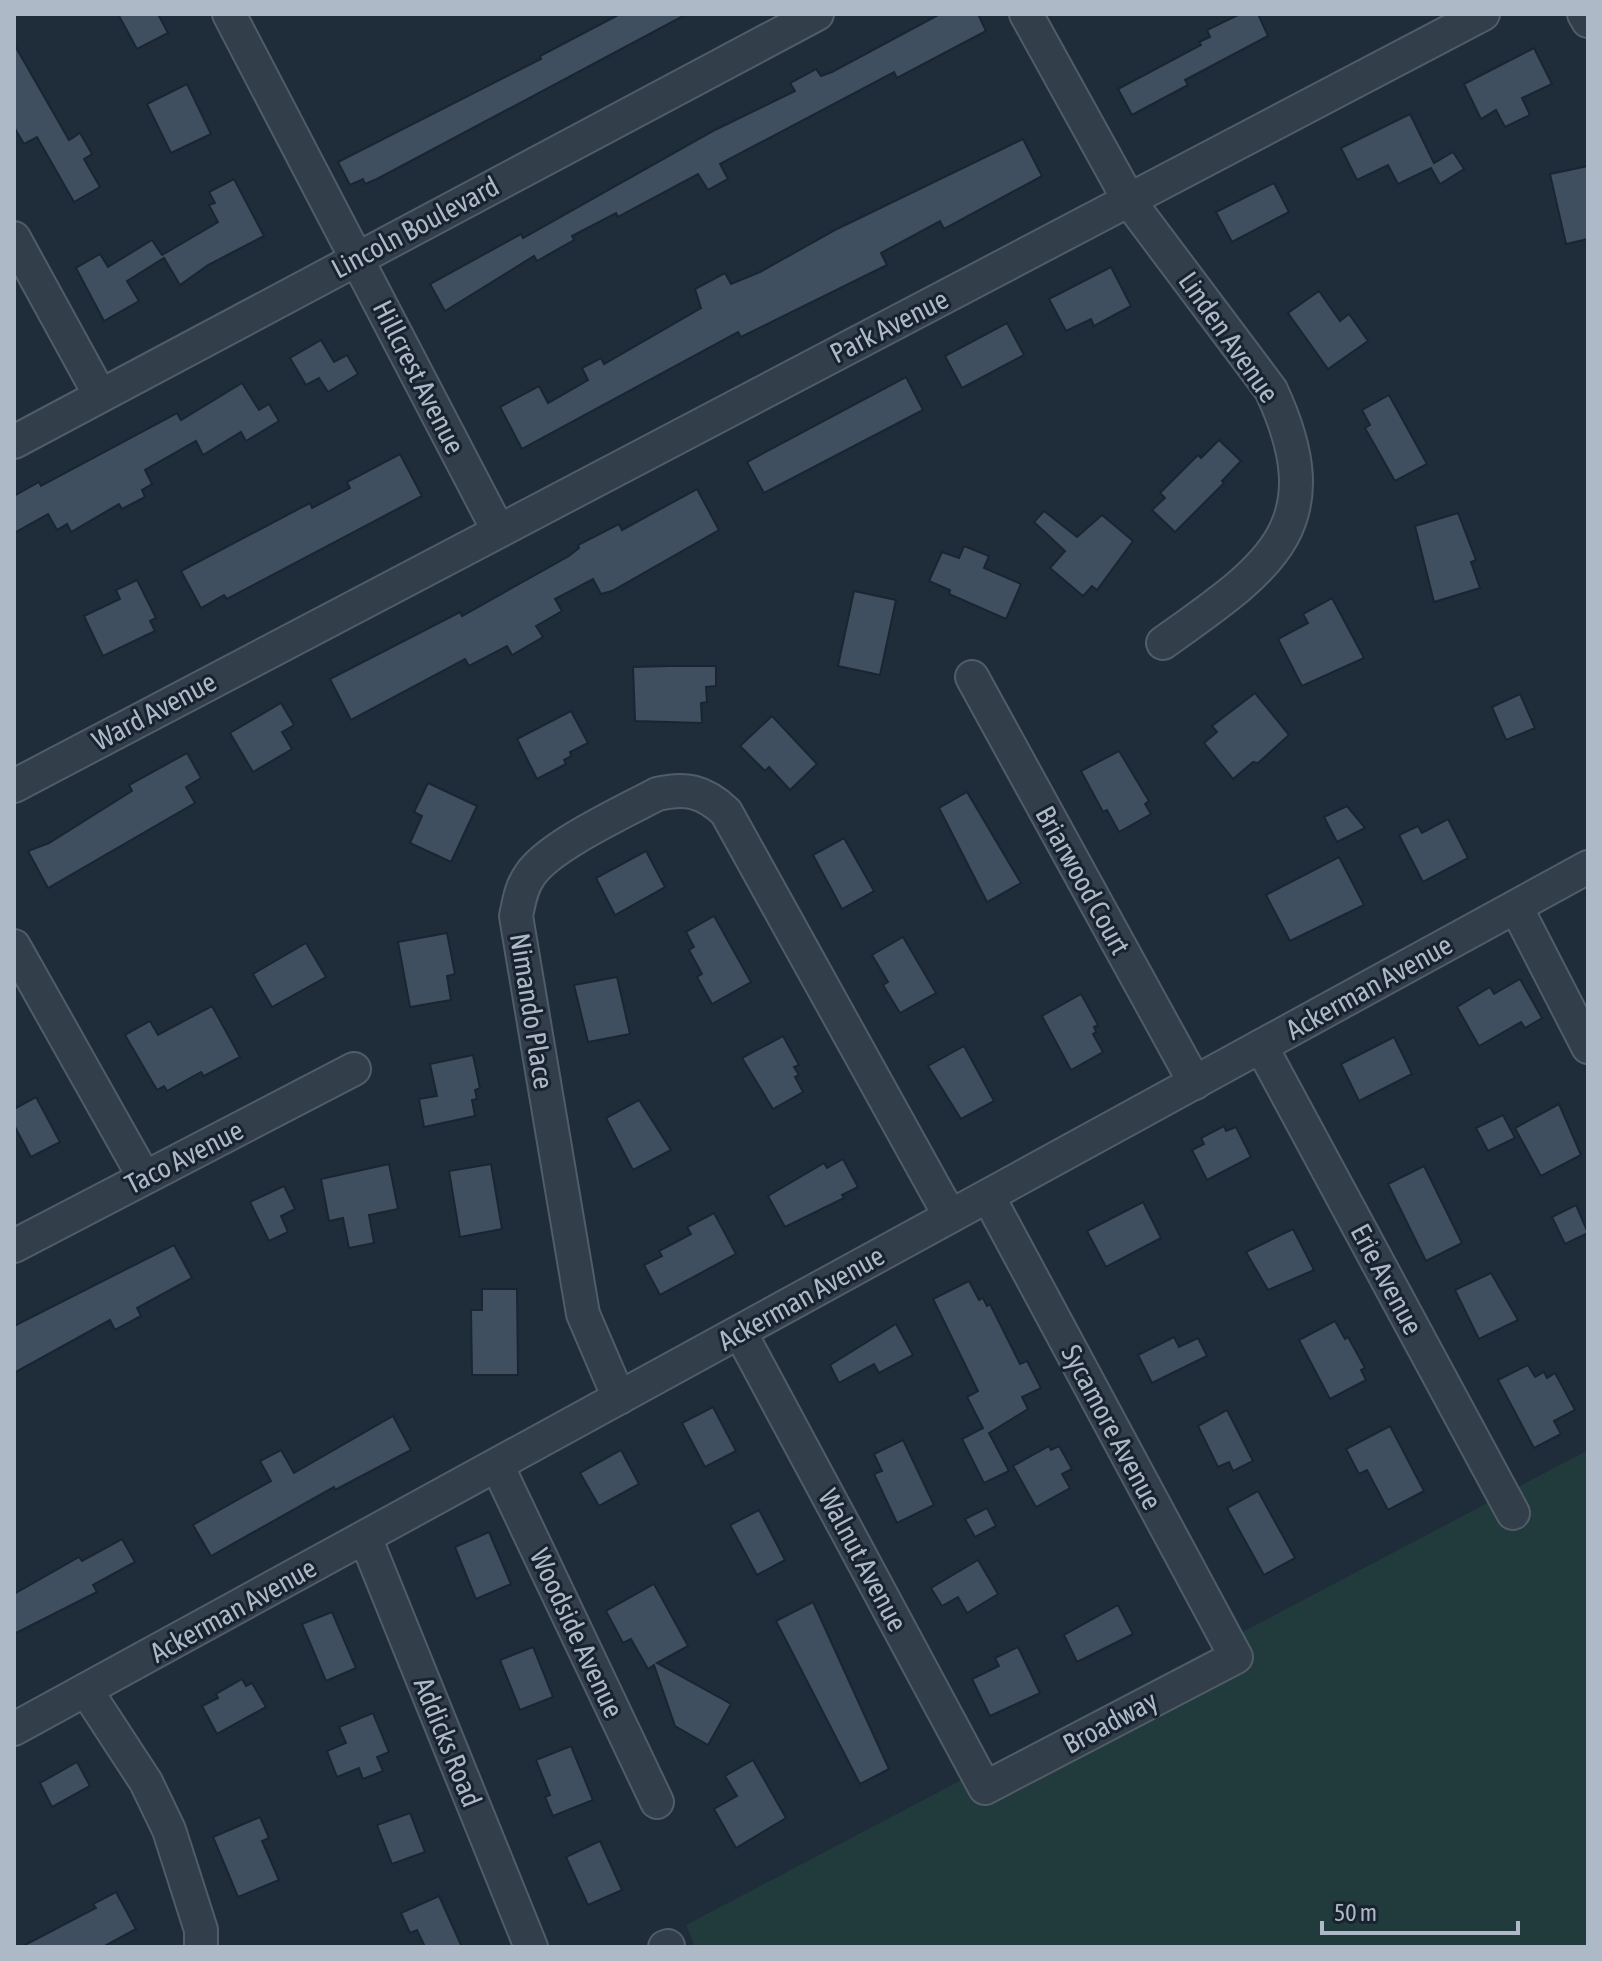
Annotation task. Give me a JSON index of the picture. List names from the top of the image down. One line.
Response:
{"streets":{"street":["Lincoln Boulevard","Park Avenue","Linden Avenue","Hillcrest Avenue","Ward Avenue","Briarwood Court","Ackerman Avenue","Nimando Place","Taco Avenue","Erie Avenue","Sycamore Avenue","Walnut Avenue","Woodside Avenue","Broadway","Addicks Road"]},"crossings":[["Lincoln Boulevard","Hillcrest Avenue"],["Park Avenue","Linden Avenue"],["Park Avenue","Hillcrest Avenue"],["Park Avenue","Ward Avenue"],["Briarwood Court","Ackerman Avenue"],["Ackerman Avenue","Nimando Place"],["Ackerman Avenue","Erie Avenue"],["Ackerman Avenue","Sycamore Avenue"],["Ackerman Avenue","Walnut Avenue"],["Ackerman Avenue","Woodside Avenue"],["Ackerman Avenue","Addicks Road"],["Sycamore Avenue","Broadway"],["Walnut Avenue","Broadway"]],"scale_bar":"50 m"}
